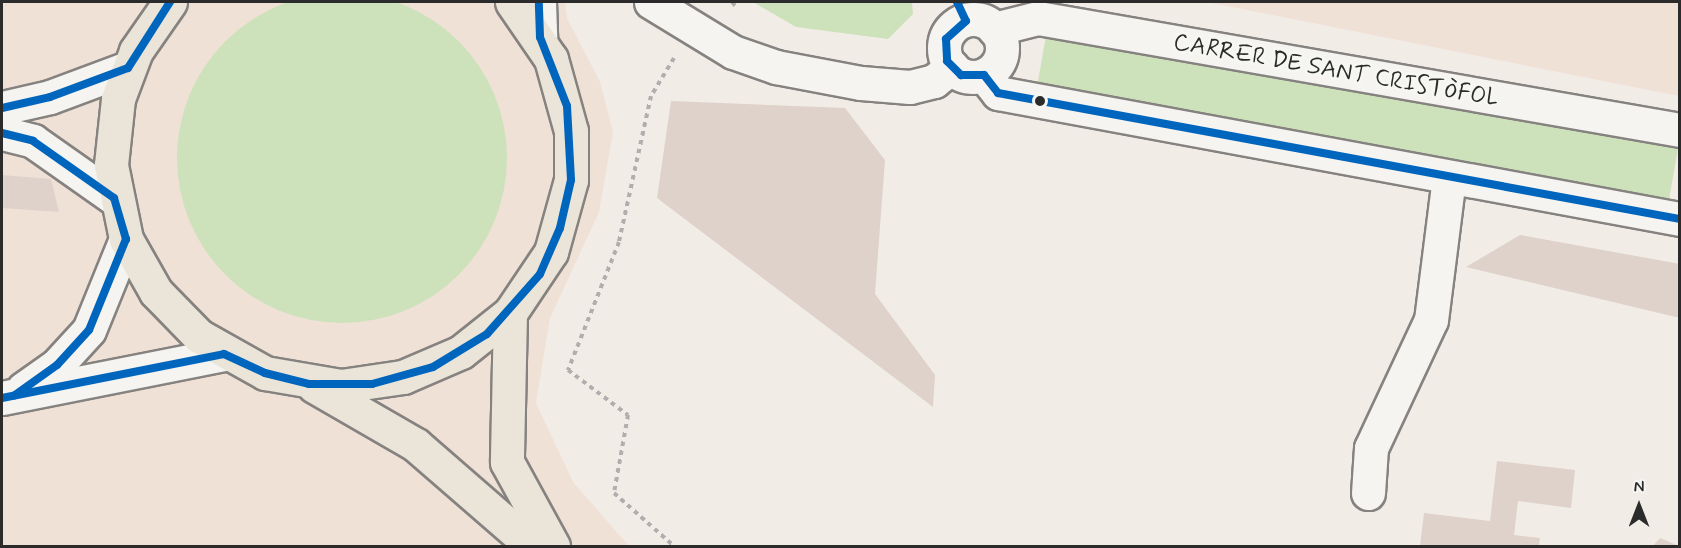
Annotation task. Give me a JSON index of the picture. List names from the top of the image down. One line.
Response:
{"streets":{"street":["CARRER DE SANT CRISTÒFOL"]},"north":"top"}
